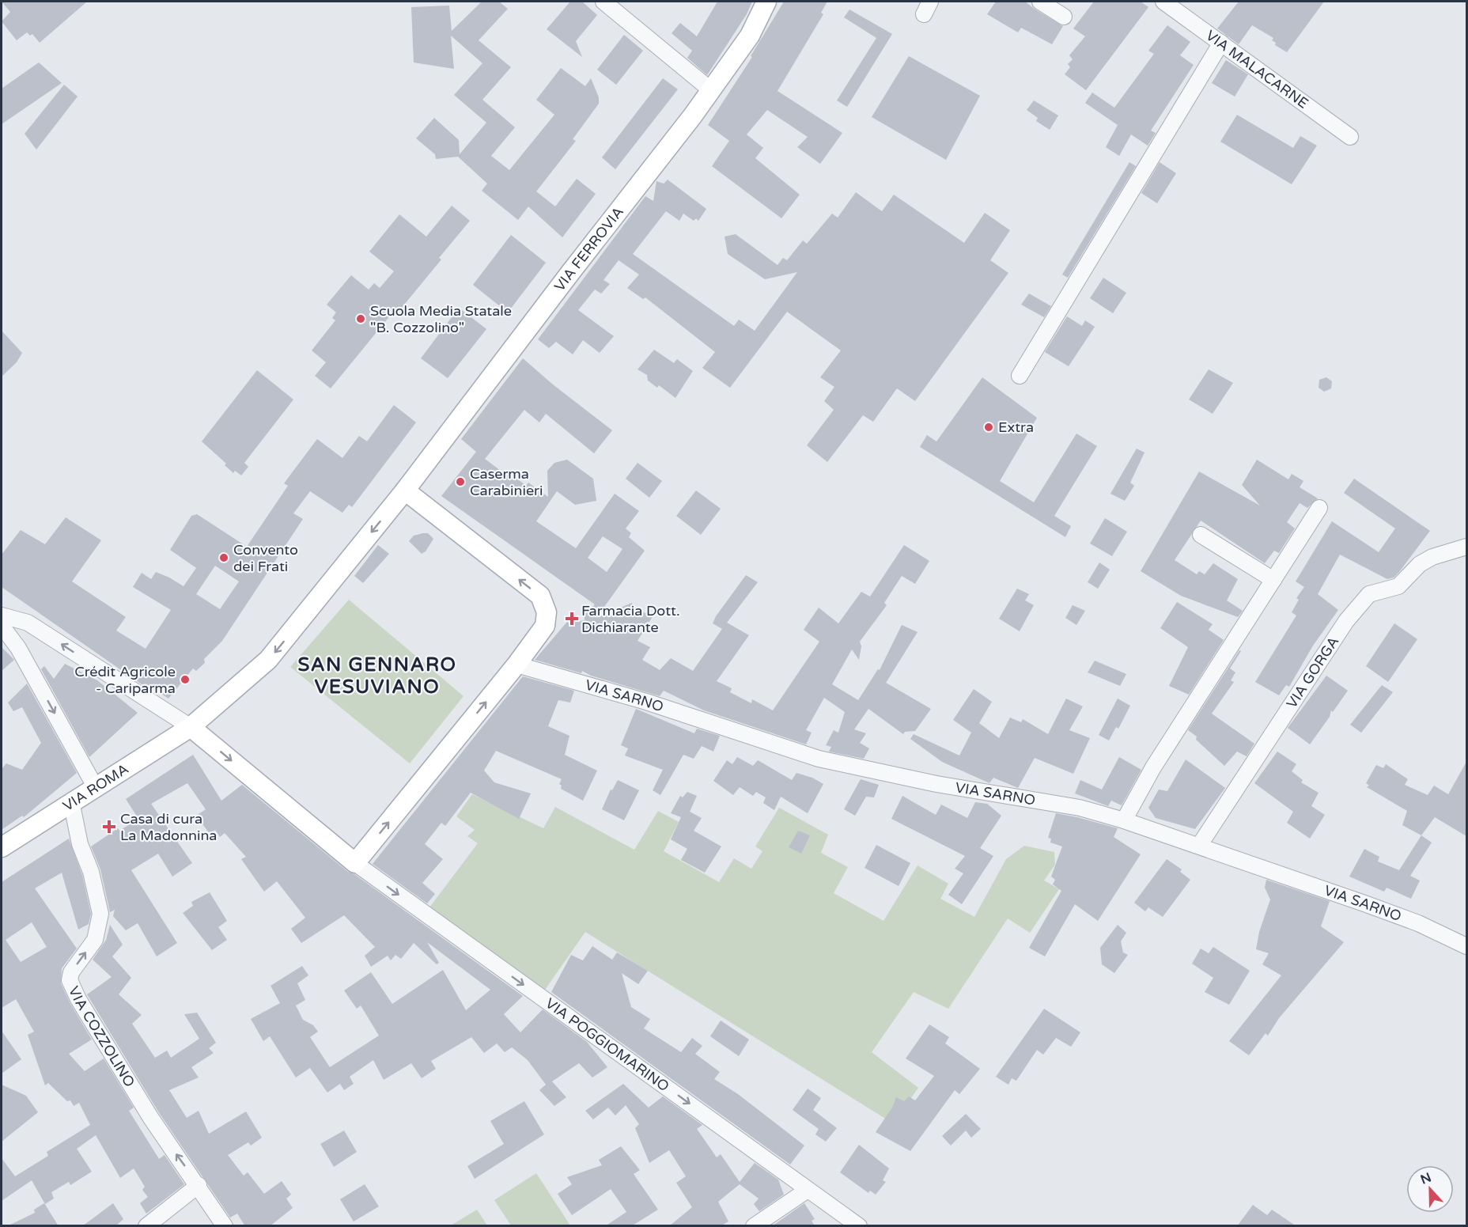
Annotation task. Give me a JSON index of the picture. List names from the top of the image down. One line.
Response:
{"streets":{"main road":["VIA FERROVIA","VIA ROMA"],"street":["VIA MALACARNE","VIA GORGA","VIA SARNO","VIA COZZOLINO","VIA POGGIOMARINO"]},"crossings":[["VIA FERROVIA","VIA ROMA"],["VIA GORGA","VIA SARNO"],["VIA ROMA","VIA COZZOLINO"]],"one_way":["VIA COZZOLINO","VIA POGGIOMARINO"],"districts":["SAN GENNARO VESUVIANO"],"places":{"other":["Scuola Media Statale \"B. Cozzolino\"","Extra","Caserma Carabinieri","Convento dei Frati","Crédit Agricole - Cariparma"],"health":["Farmacia Dott. Dichiarante","Casa di cura La Madonnina"]},"north":"top"}
